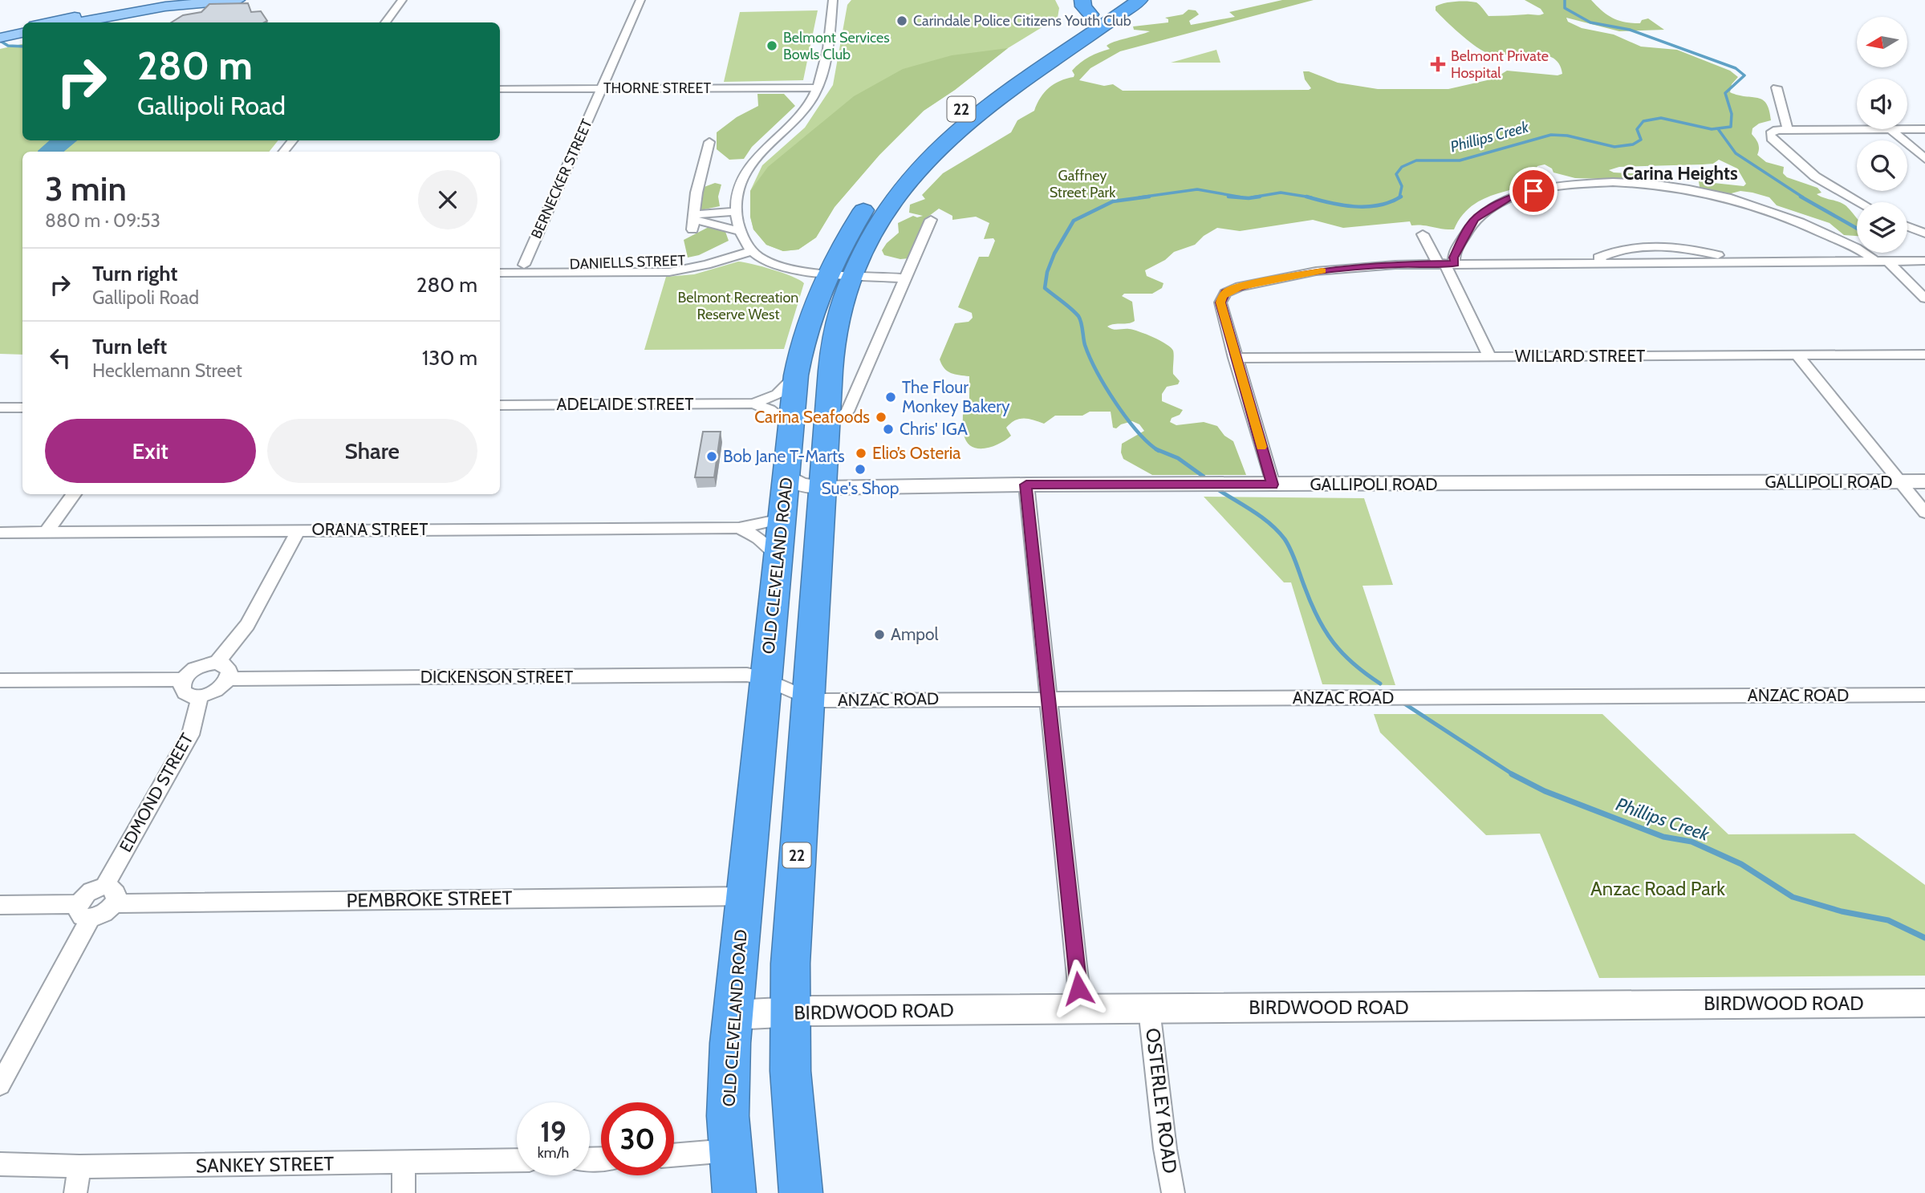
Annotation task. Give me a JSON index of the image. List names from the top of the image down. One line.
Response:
{"streets":{"highway":["22","OLD CLEVELAND ROAD"],"street":["THORNE STREET","BERNECKER STREET","DANIELLS STREET","WILLARD STREET","ADELAIDE STREET","GALLIPOLI ROAD","ORANA STREET","DICKENSON STREET","ANZAC ROAD","EDMOND STREET","PEMBROKE STREET","BIRDWOOD ROAD","OSTERLEY ROAD","SANKEY STREET"]},"crossings":[["THORNE STREET","BERNECKER STREET"],["22","GALLIPOLI ROAD"],["22","ANZAC ROAD"],["22","BIRDWOOD ROAD"],["BERNECKER STREET","DANIELLS STREET"],["ADELAIDE STREET","OLD CLEVELAND ROAD"],["ORANA STREET","OLD CLEVELAND ROAD"],["OLD CLEVELAND ROAD","DICKENSON STREET"],["OLD CLEVELAND ROAD","ANZAC ROAD"],["OLD CLEVELAND ROAD","PEMBROKE STREET"],["OLD CLEVELAND ROAD","BIRDWOOD ROAD"],["DICKENSON STREET","ANZAC ROAD"],["EDMOND STREET","PEMBROKE STREET"],["BIRDWOOD ROAD","OSTERLEY ROAD"]],"districts":["Carina Heights"],"water":["Phillips Creek"],"parks":["Gaffney Street Park","Belmont Recreation Reserve West","Anzac Road Park"],"places":{"other":["Carindale Police Citizens Youth Club","Belmont Services Bowls Club","The Flour Monkey Bakery","Carina Seafoods","Chris' IGA","Elio’s Osteria","Bob Jane T-Marts","Sue's Shop","Ampol"],"health":["Belmont Private Hospital"]},"north":"left","page":{"turn":["280 m","Gallipoli Road"],"heading":["3 min","880 m · 09:53"],"list":[{"name":"Turn right","note":"Gallipoli Road","value":"280 m"},{"name":"Turn left","note":"Hecklemann Street","value":"130 m"}],"buttons":["Exit","Share"],"speed":"19 km/h","limit":"30"}}
